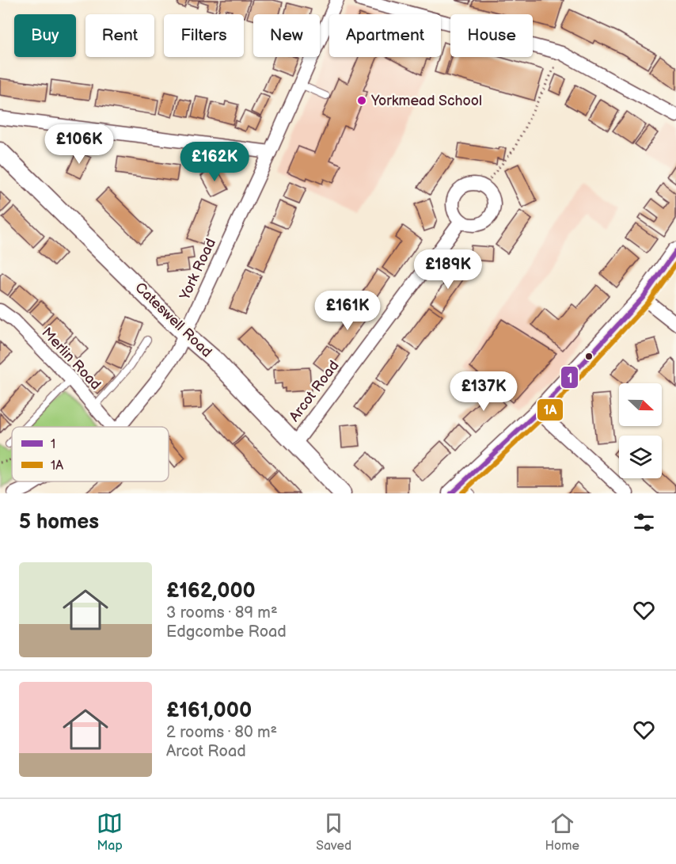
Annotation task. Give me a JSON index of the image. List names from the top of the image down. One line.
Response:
{"streets":{"street":["York Road","Cateswell Road","Merlin Road","Arcot Road"]},"crossings":[["York Road","Cateswell Road"],["Cateswell Road","Arcot Road"]],"places":["Yorkmead School"],"lines":["transit line 1","transit line 1A"],"legend":["1","1A"],"north":"right","page":{"chip":["Buy","Rent","Filters","New","Apartment","House"],"price":["£106K","£162K","£189K","£161K","£137K"],"heading":"5 homes","list":[{"name":"£162,000","note":"3 rooms · 89 m² · Edgcombe Road"},{"name":"£161,000","note":"2 rooms · 80 m² · Arcot Road"}],"tabs":["Map","Saved","Home"]}}
